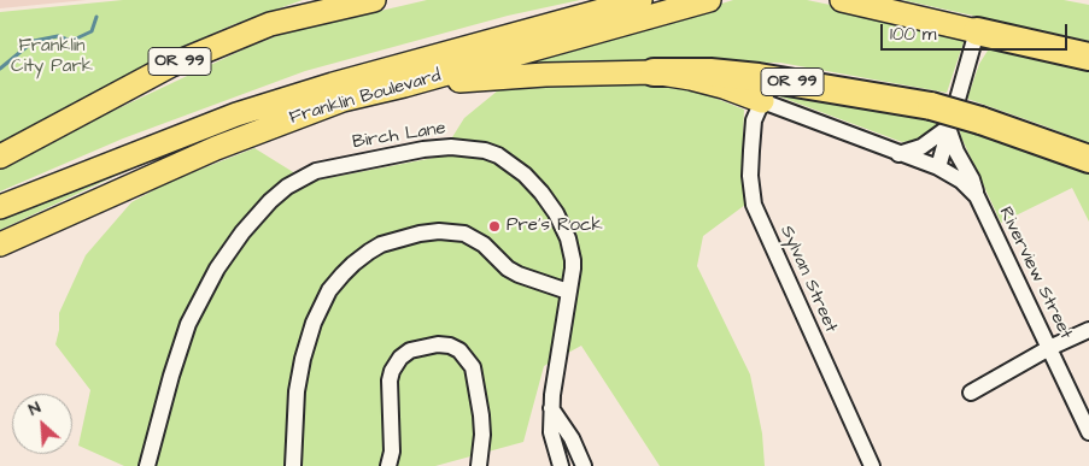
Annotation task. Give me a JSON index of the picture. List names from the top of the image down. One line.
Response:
{"streets":{"highway":["OR 99"],"main road":["Franklin Boulevard"],"street":["Birch Lane","Riverview Street","Sylvan Street"]},"crossings":[["OR 99","Franklin Boulevard"],["Riverview Street","Sylvan Street"]],"parks":["Franklin City Park"],"places":["Pre's Rock"],"scale_bar":"100 m","north":"top left"}
